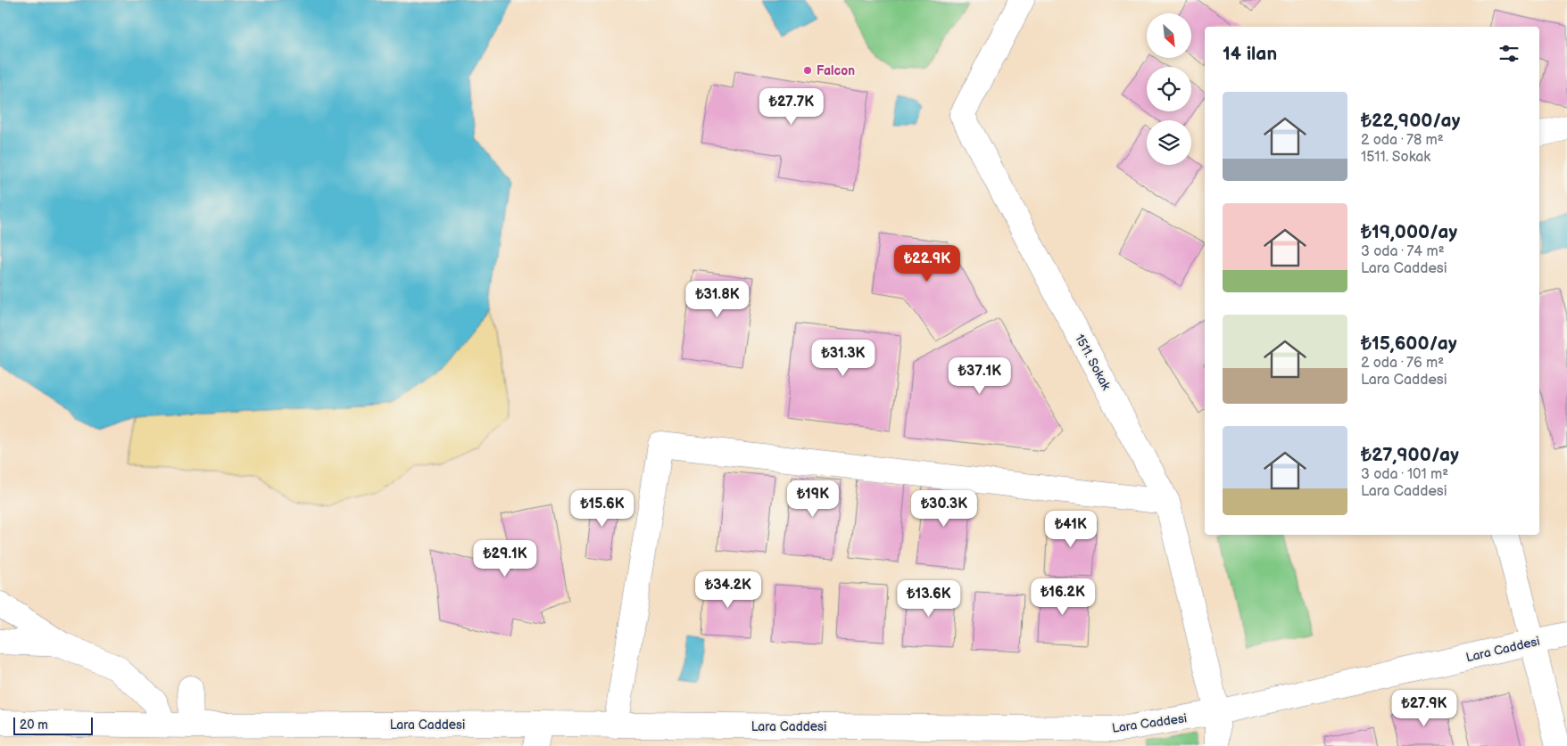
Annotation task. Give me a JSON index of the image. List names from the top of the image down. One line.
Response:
{"streets":{"street":["1511. Sokak","Lara Caddesi"]},"crossings":[["1511. Sokak","Lara Caddesi"]],"places":["Falcon"],"scale_bar":"20 m","north":"bottom right","page":{"heading":"14 ilan","list":[{"name":"₺22,900/ay","note":"2 oda · 78 m² · 1511. Sokak"},{"name":"₺19,000/ay","note":"3 oda · 74 m² · Lara Caddesi"},{"name":"₺15,600/ay","note":"2 oda · 76 m² · Lara Caddesi"},{"name":"₺27,900/ay","note":"3 oda · 101 m² · Lara Caddesi"}],"price":["₺27.7K","₺22.9K","₺31.8K","₺31.3K","₺37.1K","₺19K","₺15.6K","₺30.3K","₺41K","₺29.1K","₺34.2K","₺16.2K","₺13.6K","₺27.9K"],"scale":"20 m"}}
